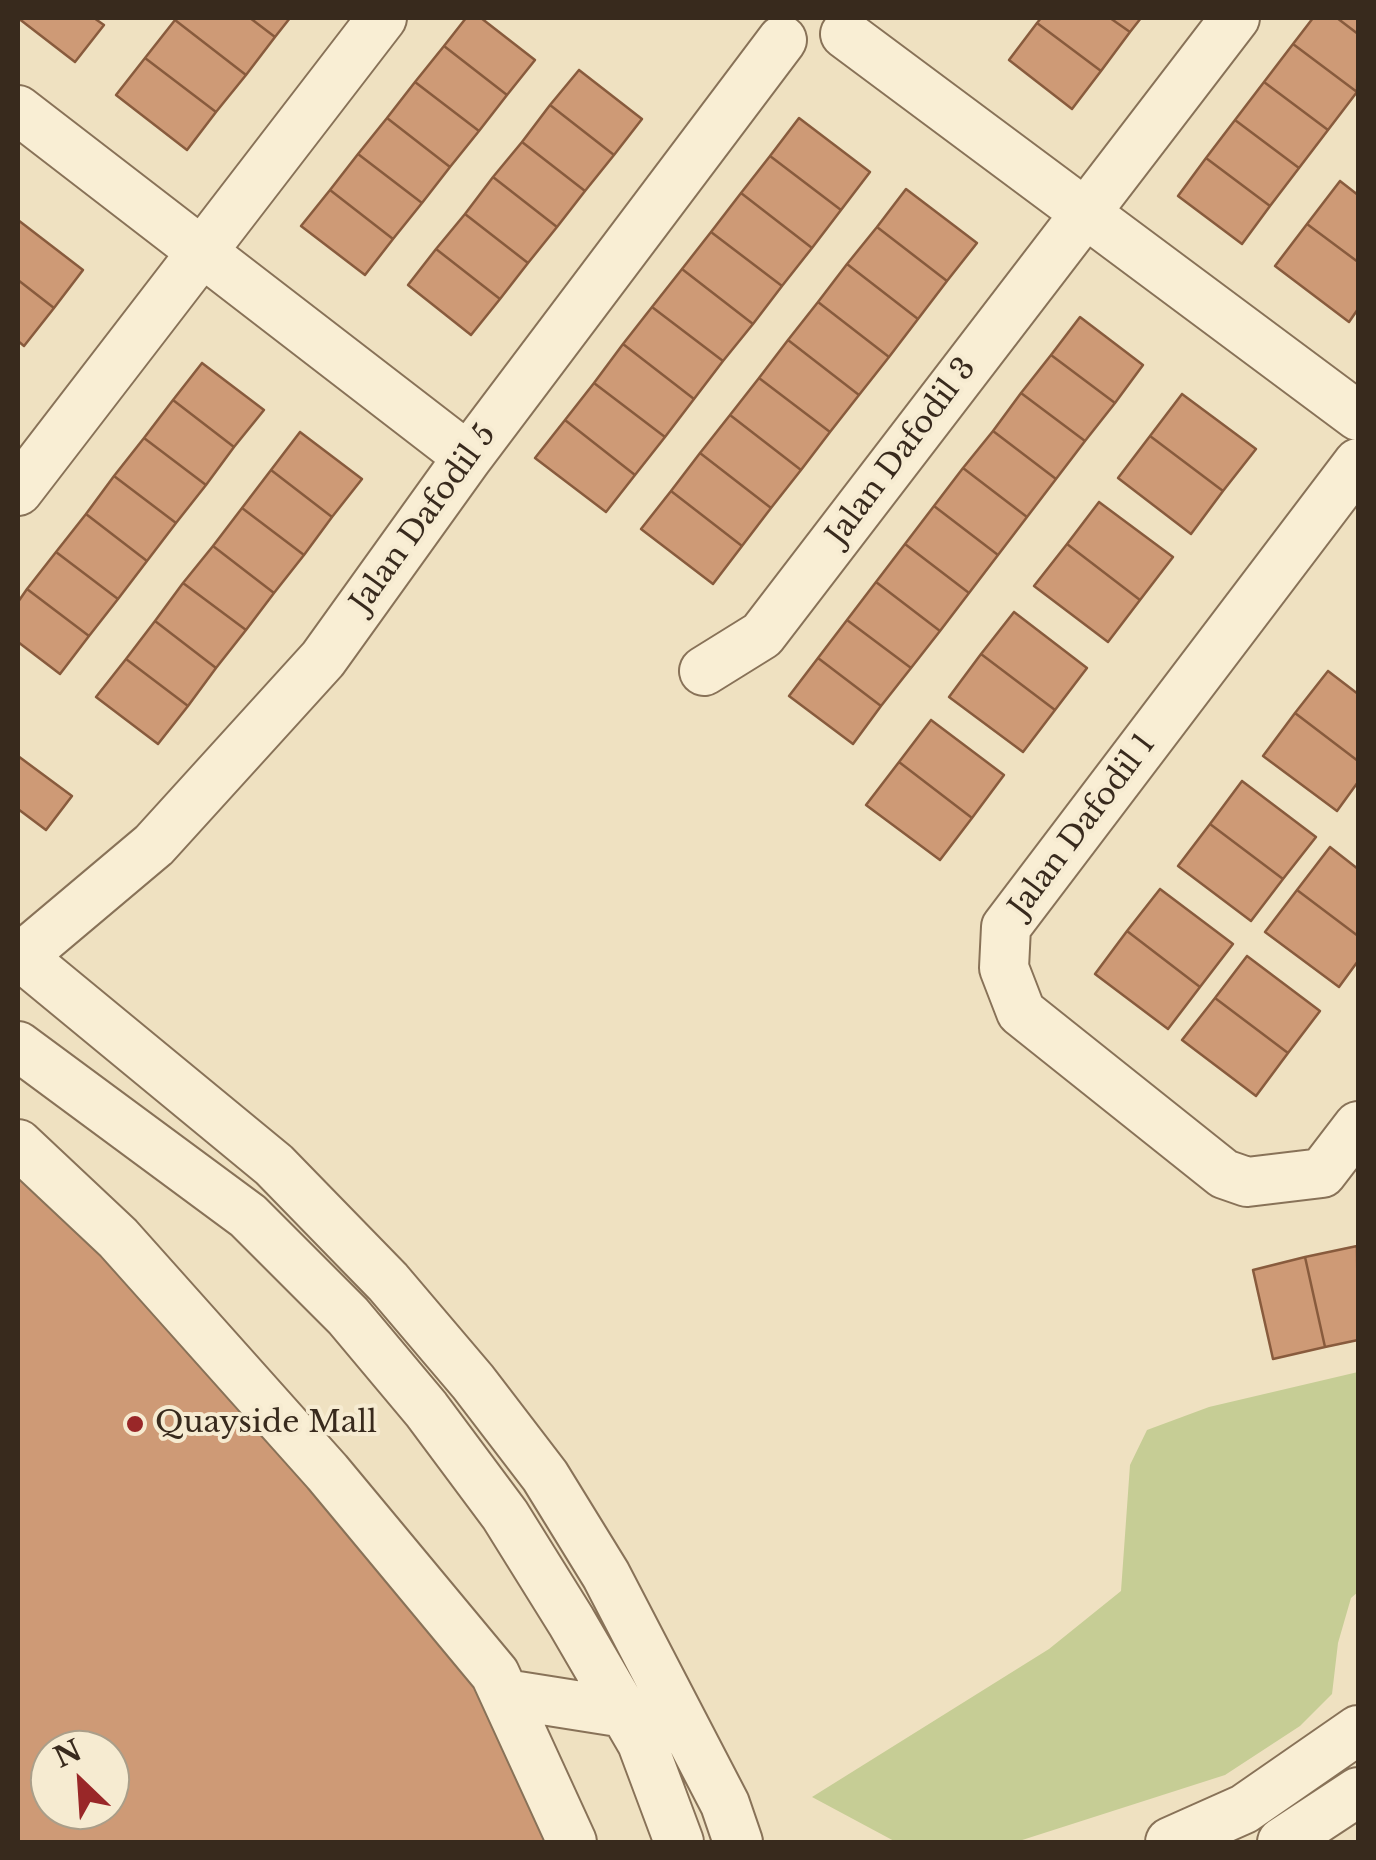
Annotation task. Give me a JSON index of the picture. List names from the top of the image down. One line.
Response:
{"streets":{"street":["Jalan Dafodil 3","Jalan Dafodil 5","Jalan Dafodil 1"]},"places":["Quayside Mall"],"north":"top left"}
